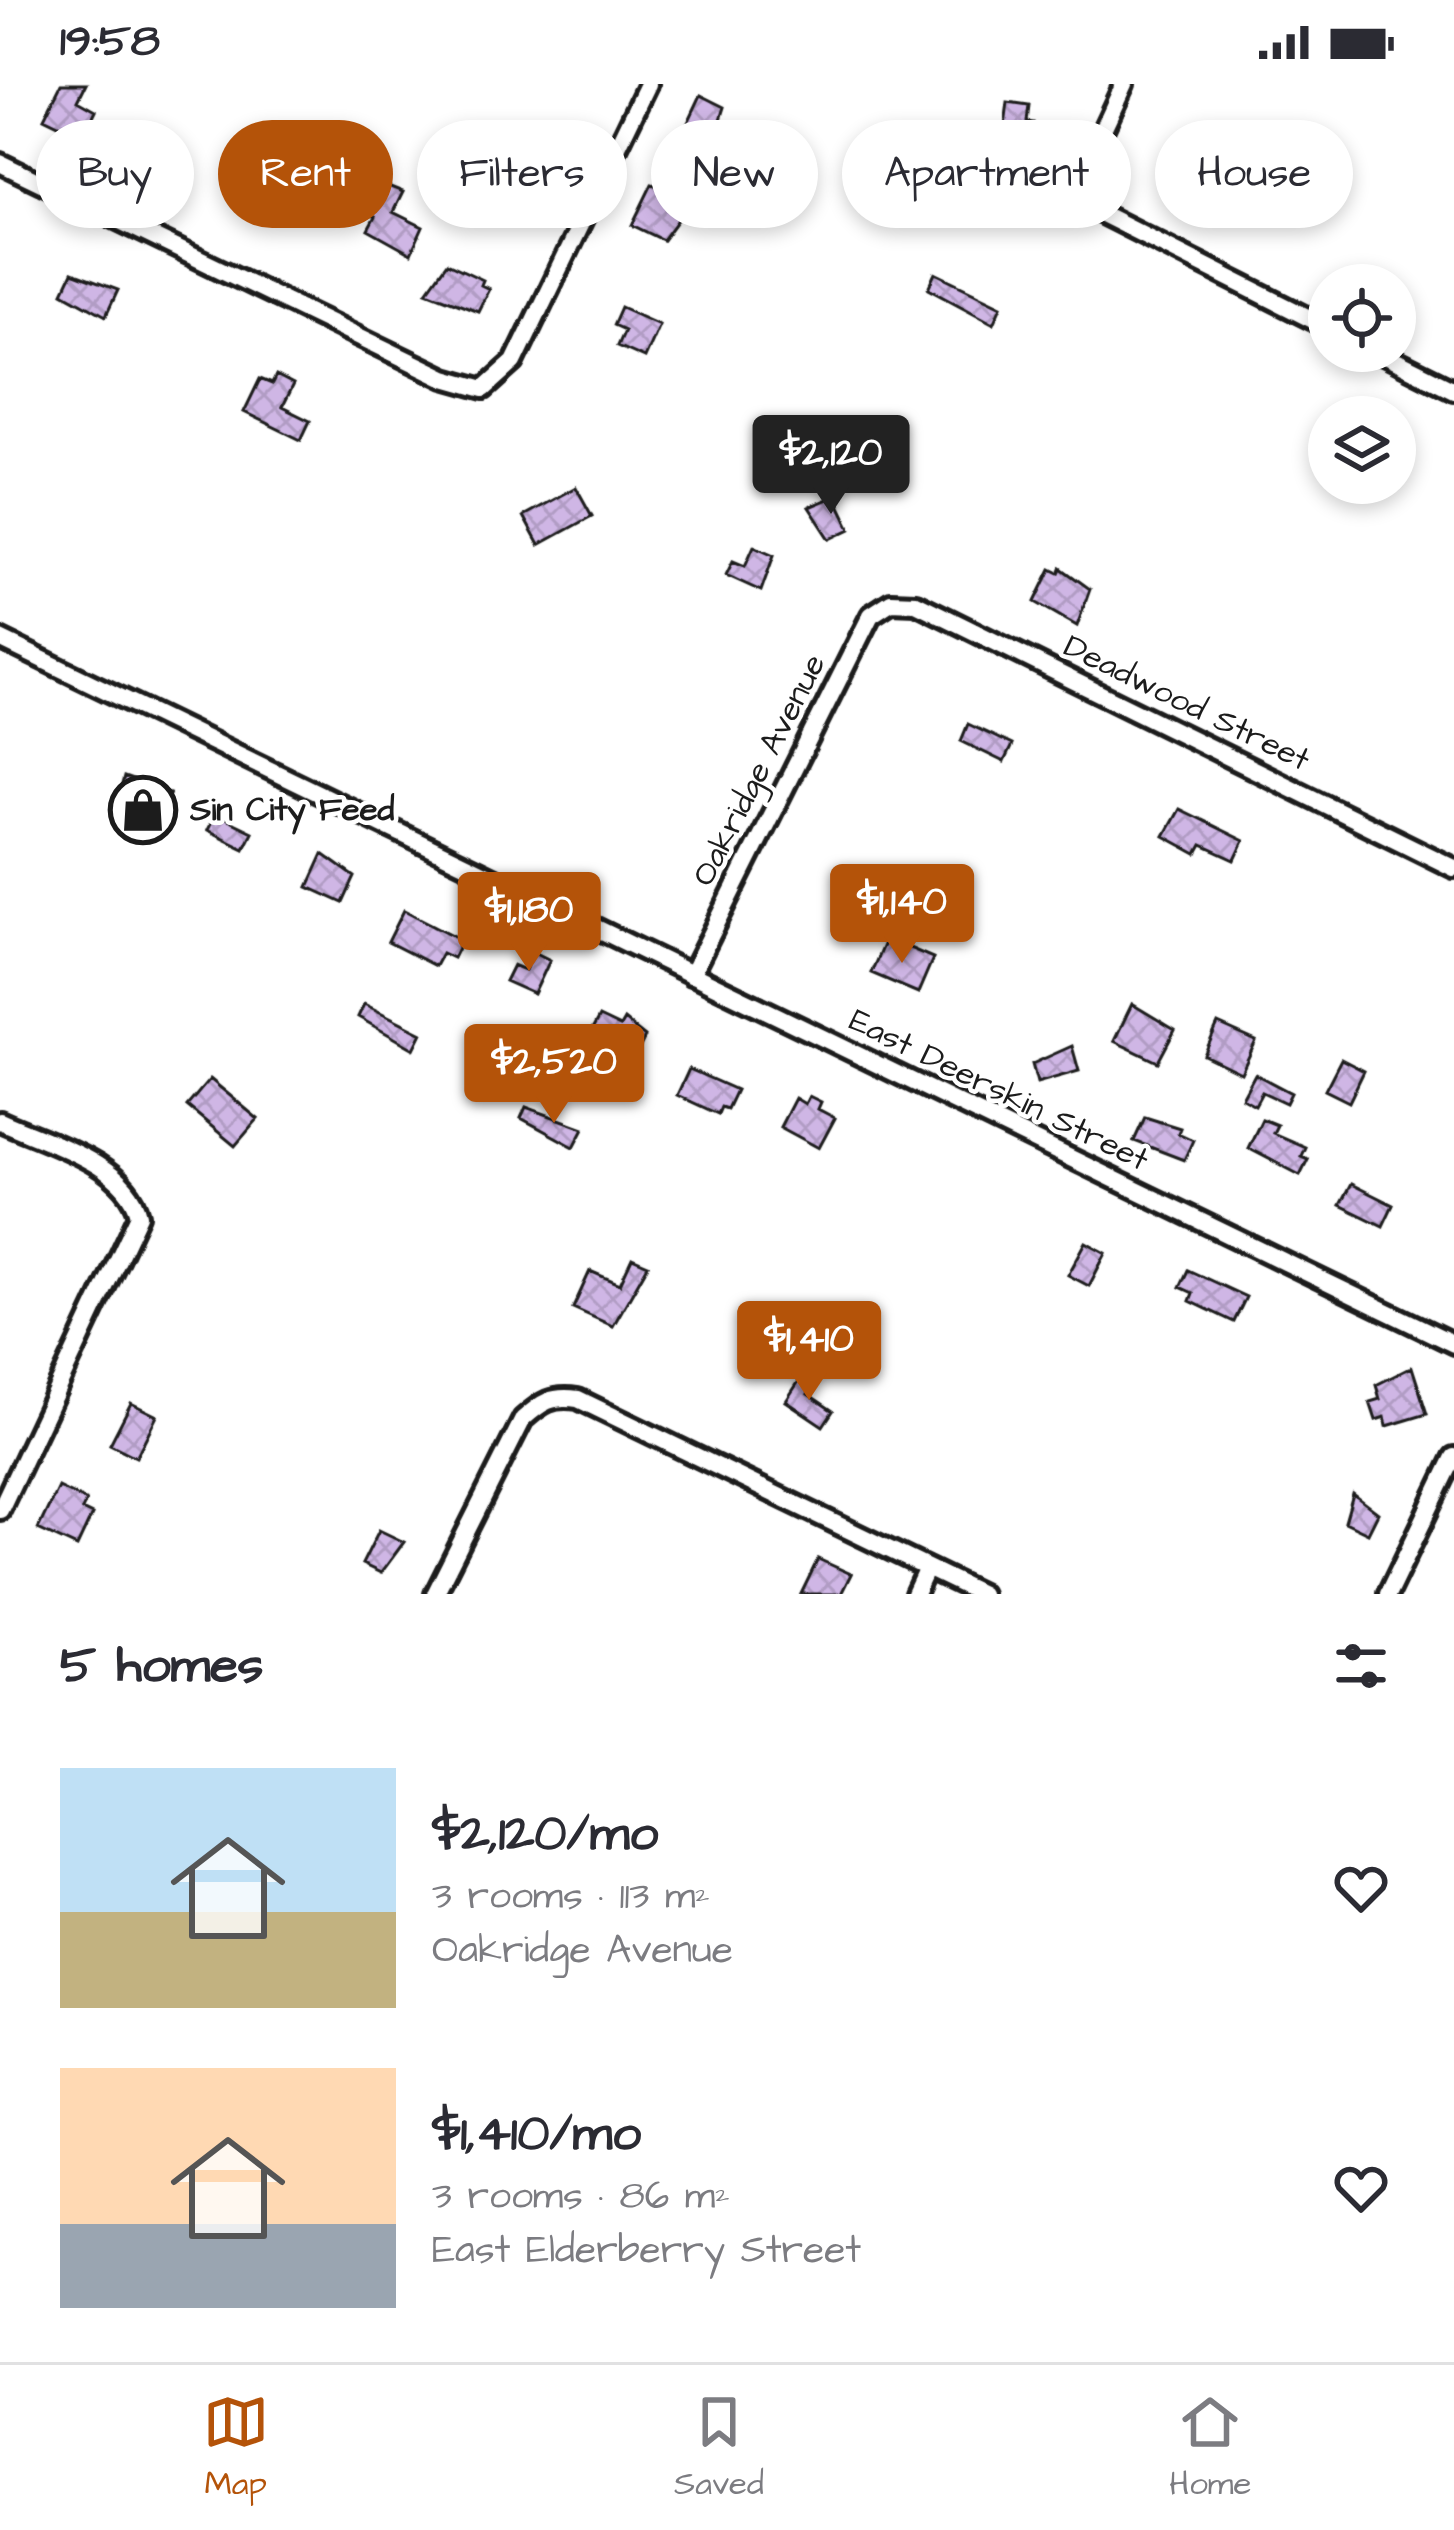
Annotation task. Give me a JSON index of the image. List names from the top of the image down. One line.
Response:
{"streets":{"street":["Deadwood Street","Oakridge Avenue","East Deerskin Street"]},"crossings":[["Deadwood Street","Oakridge Avenue"],["Oakridge Avenue","East Deerskin Street"]],"places":{"shop":["Sin City Feed"]},"page":{"status":"19:58","chip":["Buy","Rent","Filters","New","Apartment","House"],"price":["$2,120","$1,140","$1,180","$2,520","$1,410"],"heading":"5 homes","list":[{"name":"$2,120/mo","note":"3 rooms · 113 m² · Oakridge Avenue"},{"name":"$1,410/mo","note":"3 rooms · 86 m² · East Elderberry Street"}],"tabs":["Map","Saved","Home"]}}
